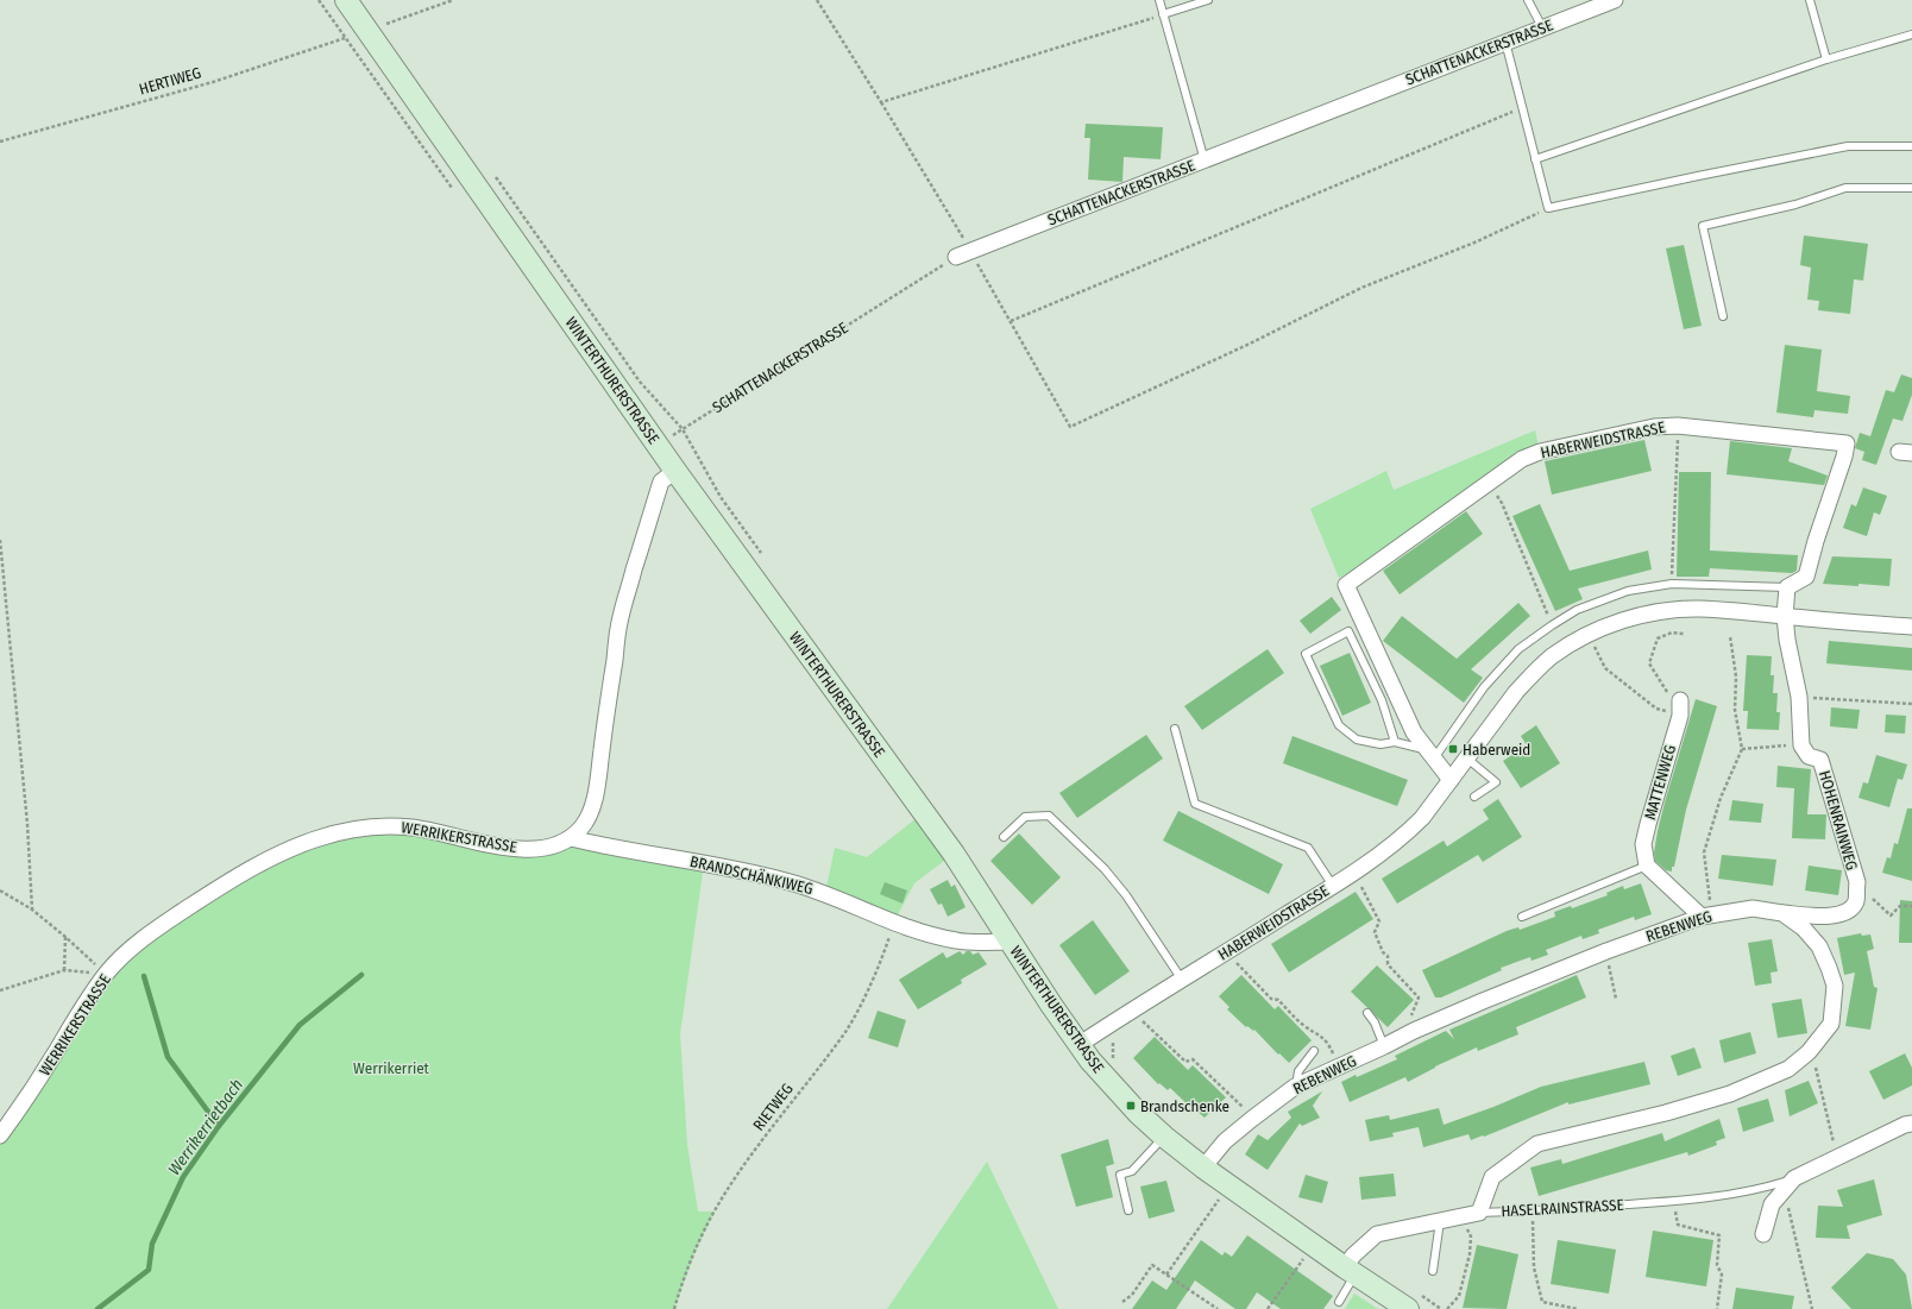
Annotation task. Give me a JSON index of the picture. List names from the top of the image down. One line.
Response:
{"streets":{"main road":["WINTERTHURERSTRASSE"],"street":["SCHATTENACKERSTRASSE","HABERWEIDSTRASSE","MATTENWEG","HOHENRAINWEG","WERRIKERSTRASSE","BRANDSCHÄNKIWEG","REBENWEG","HASELRAINSTRASSE"],"path":["HERTIWEG","RIETWEG"]},"crossings":[["SCHATTENACKERSTRASSE","WINTERTHURERSTRASSE"],["WINTERTHURERSTRASSE","HABERWEIDSTRASSE"],["WINTERTHURERSTRASSE","WERRIKERSTRASSE"],["WINTERTHURERSTRASSE","BRANDSCHÄNKIWEG"],["WINTERTHURERSTRASSE","REBENWEG"],["WINTERTHURERSTRASSE","HASELRAINSTRASSE"],["HOHENRAINWEG","REBENWEG"],["WERRIKERSTRASSE","BRANDSCHÄNKIWEG"],["BRANDSCHÄNKIWEG","RIETWEG"],["REBENWEG","HASELRAINSTRASSE"]],"water":["Werrikerrietbach"],"parks":["Werrikerriet"],"places":{"transit":["Haberweid","Brandschenke"]}}
